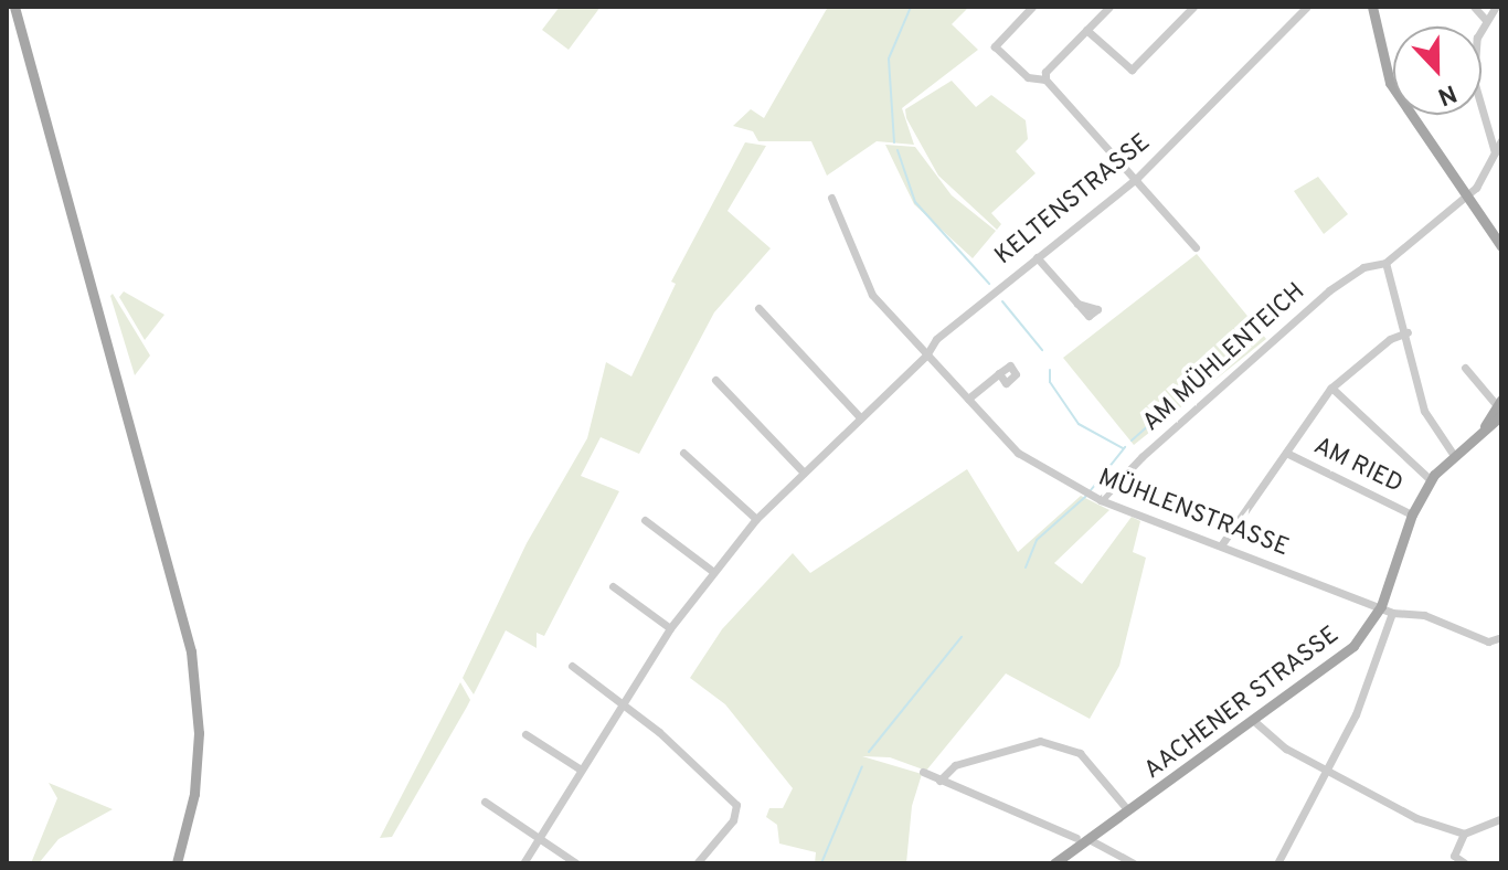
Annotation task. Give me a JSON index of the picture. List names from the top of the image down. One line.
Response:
{"streets":{"main road":["AACHENER STRASSE"],"street":["KELTENSTRASSE","AM MÜHLENTEICH","AM RIED","MÜHLENSTRASSE"]},"crossings":[["KELTENSTRASSE","MÜHLENSTRASSE"],["AM MÜHLENTEICH","MÜHLENSTRASSE"],["AM RIED","AACHENER STRASSE"],["MÜHLENSTRASSE","AACHENER STRASSE"]],"north":"bottom"}
